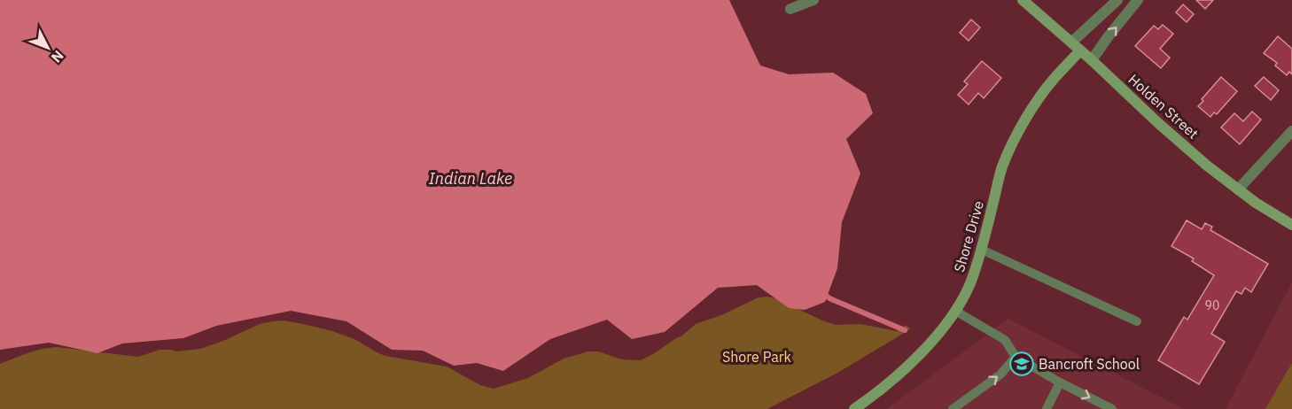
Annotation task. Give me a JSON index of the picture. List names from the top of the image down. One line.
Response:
{"streets":{"main road":["Holden Street","Shore Drive"]},"crossings":[["Holden Street","Shore Drive"]],"water":["Indian Lake"],"parks":["Shore Park"],"places":{"school or university":["Bancroft School"]},"house_numbers":["90"],"north":"bottom right"}
